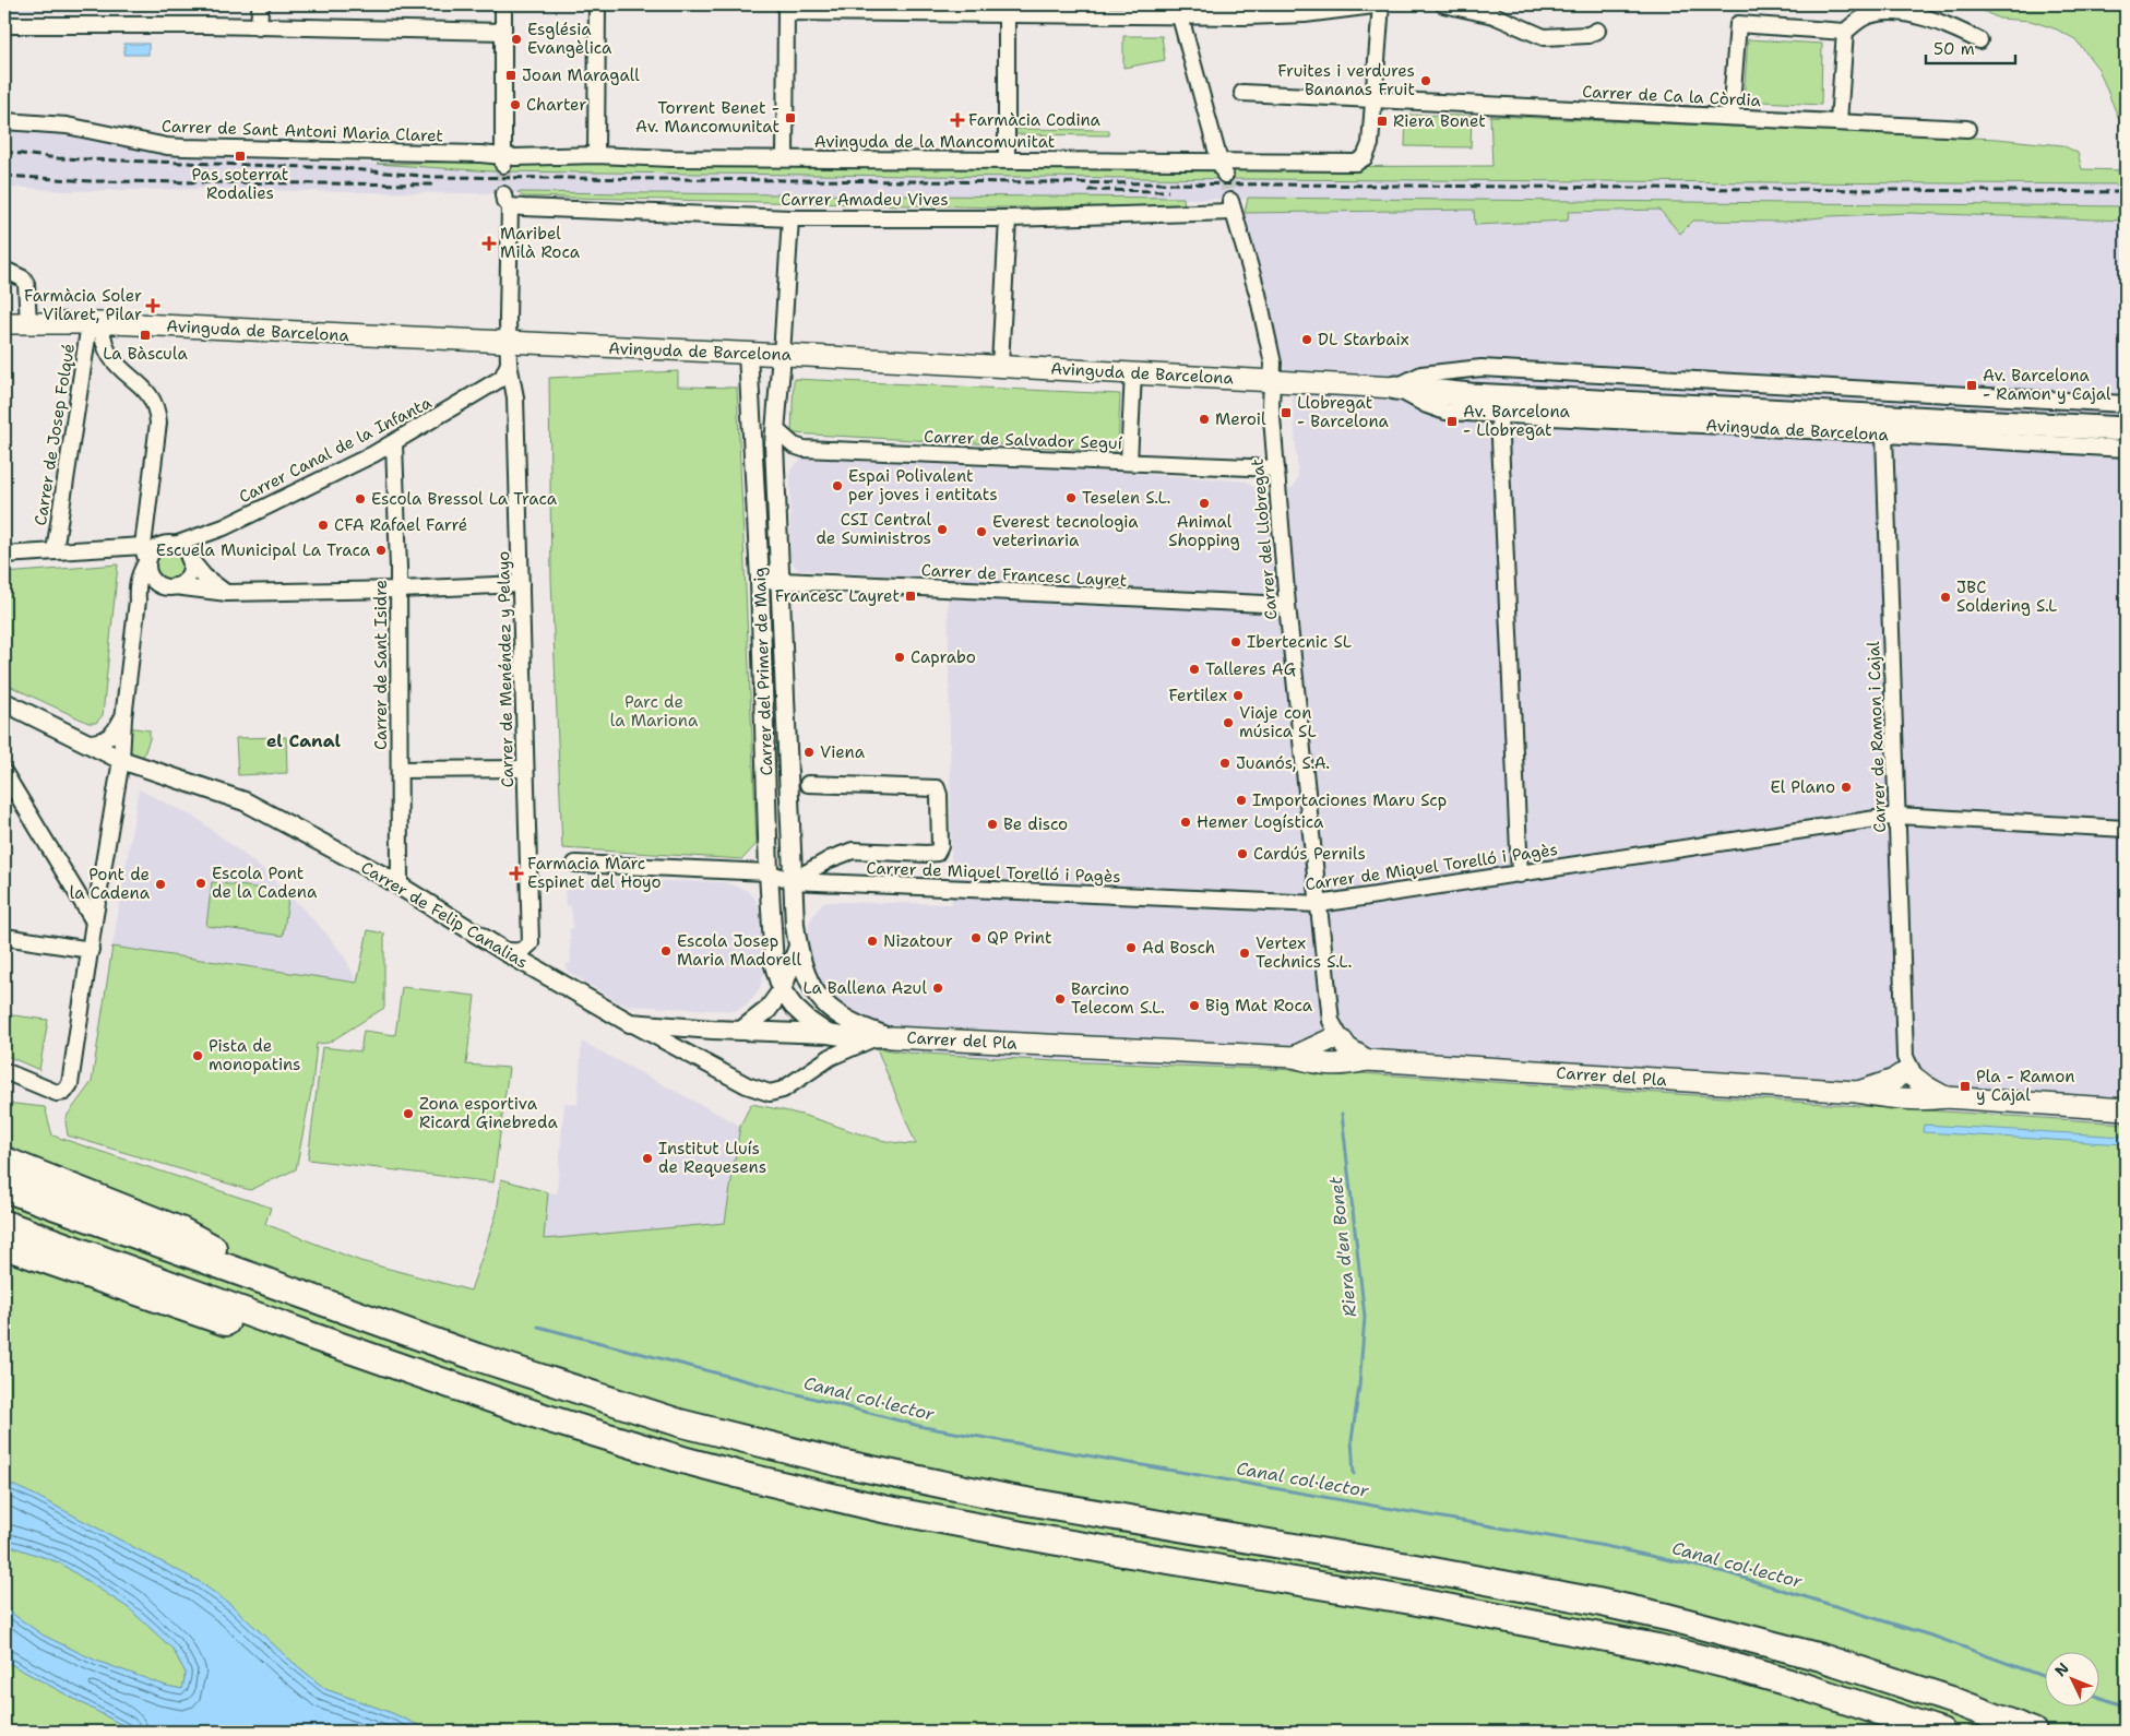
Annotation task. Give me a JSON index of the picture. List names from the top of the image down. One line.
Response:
{"streets":{"main road":["Avinguda de Barcelona","Carrer del Pla"],"street":["Carrer de Ca la Còrdia","Carrer de Sant Antoni Maria Claret","Avinguda de la Mancomunitat","Carrer Amadeu Vives","Carrer de Josep Folqué","Carrer de Salvador Seguí","Carrer Canal de la Infanta","Carrer del Llobregat","Carrer de Francesc Layret","Carrer de Sant Isidre","Carrer de Menéndez y Pelayo","Carrer del Primer de Maig","Carrer de Ramon i Cajal","Carrer de Miquel Torelló i Pagès","Carrer de Felip Canalias"]},"crossings":[["Carrer de Ca la Còrdia","Avinguda de la Mancomunitat"],["Carrer de Sant Antoni Maria Claret","Avinguda de la Mancomunitat"],["Carrer Amadeu Vives","Carrer del Llobregat"],["Carrer Amadeu Vives","Carrer de Menéndez y Pelayo"],["Avinguda de Barcelona","Carrer de Josep Folqué"],["Avinguda de Barcelona","Carrer Canal de la Infanta"],["Avinguda de Barcelona","Carrer del Llobregat"],["Avinguda de Barcelona","Carrer de Menéndez y Pelayo"],["Avinguda de Barcelona","Carrer del Primer de Maig"],["Avinguda de Barcelona","Carrer de Ramon i Cajal"],["Carrer de Salvador Seguí","Carrer del Llobregat"],["Carrer de Salvador Seguí","Carrer del Primer de Maig"],["Carrer Canal de la Infanta","Carrer de Sant Isidre"],["Carrer Canal de la Infanta","Carrer de Menéndez y Pelayo"],["Carrer del Llobregat","Carrer de Francesc Layret"],["Carrer del Llobregat","Carrer de Miquel Torelló i Pagès"],["Carrer del Llobregat","Carrer del Pla"],["Carrer de Francesc Layret","Carrer del Primer de Maig"],["Carrer de Sant Isidre","Carrer de Felip Canalias"],["Carrer de Menéndez y Pelayo","Carrer de Felip Canalias"],["Carrer del Primer de Maig","Carrer de Miquel Torelló i Pagès"],["Carrer del Primer de Maig","Carrer de Felip Canalias"],["Carrer del Primer de Maig","Carrer del Pla"],["Carrer de Ramon i Cajal","Carrer de Miquel Torelló i Pagès"],["Carrer de Ramon i Cajal","Carrer del Pla"],["Carrer de Felip Canalias","Carrer del Pla"]],"districts":["el Canal"],"water":["Riera d'en Bonet","Canal col·lector"],"parks":["Parc de la Mariona"],"places":{"other":["Església Evangèlica","Fruites i verdures Bananas Fruit","Charter","DL Starbaix","Meroil","Espai Polivalent per joves i entitats","Teselen S.L.","Escola Bressol La Traca","Animal Shopping","CFA Rafael Farré","CSI Central de Suministros","Everest tecnologia veterinaria","Escuela Municipal La Traca","JBC Soldering S.L","Ibertecnic SL","Caprabo","Talleres AG","Fertilex","Viaje con música SL","Viena","Juanós, S.A.","El Plano","Importaciones Maru Scp","Hemer Logística","Be disco","Cardús Pernils","Escola Pont de la Cadena","Pont de la Cadena","QP Print","Nizatour","Ad Bosch","Escola Josep Maria Madorell","Vertex Technics S.L.","La Ballena Azul","Barcino Telecom S.L.","Big Mat Roca","Pista de monopatins","Zona esportiva Ricard Ginebreda","Institut Lluís de Requesens"],"transit":["Joan Maragall","Torrent Benet - Av. Mancomunitat","Riera Bonet","Pas soterrat Rodalies","La Bàscula","Av. Barcelona - Ramon y Cajal","Llobregat - Barcelona","Av. Barcelona - Llobregat","Francesc Layret","Pla - Ramon y Cajal"],"health":["Farmàcia Codina","Maribel Milà Roca","Farmàcia Soler Vilaret, Pilar","Farmacia Marc Espinet del Hoyo"]},"scale_bar":"50 m","north":"top left"}
